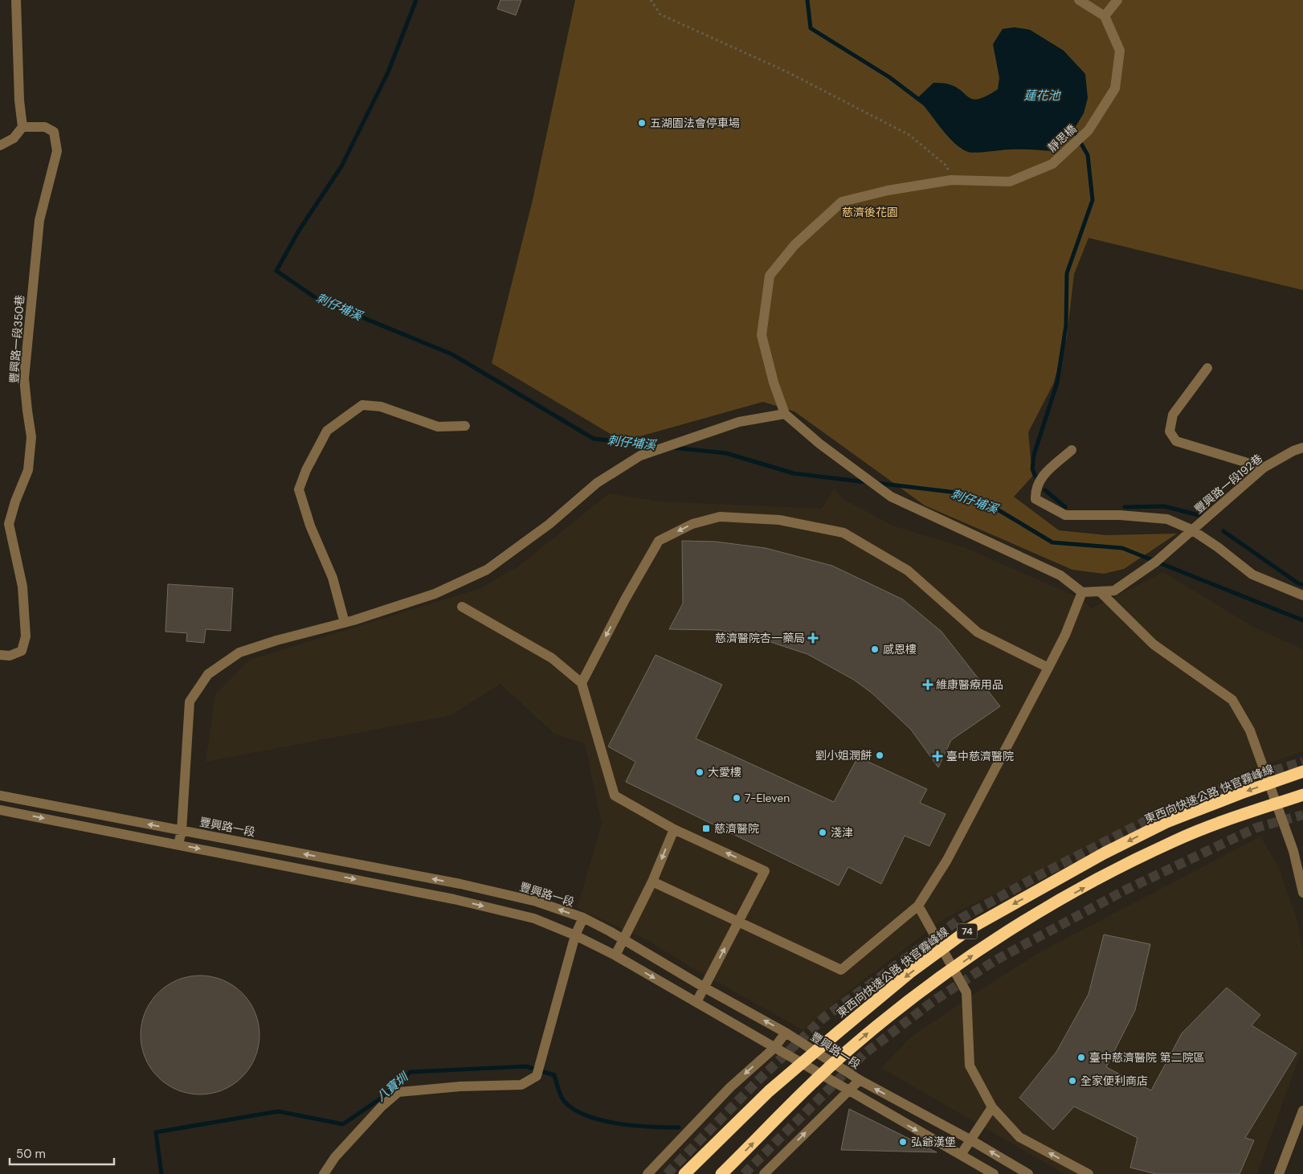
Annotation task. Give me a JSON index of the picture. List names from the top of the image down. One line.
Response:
{"streets":{"highway":["東西向快速公路 快官霧峰線","74"],"street":["靜思橋","豐興路一段350巷","豐興路一段192巷","豐興路一段"]},"water":["蓮花池","刺仔埔溪","八寶圳"],"parks":["慈濟後花園"],"places":{"other":["五湖園法會停車場","感恩樓","劉小姐潤餅","大愛樓","7-Eleven","淺津","臺中慈濟醫院 第二院區","全家便利商店","弘爺漢堡"],"health":["慈濟醫院杏一藥局","維康醫療用品","臺中慈濟醫院"],"transit":["慈濟醫院"]},"scale_bar":"50 m"}
